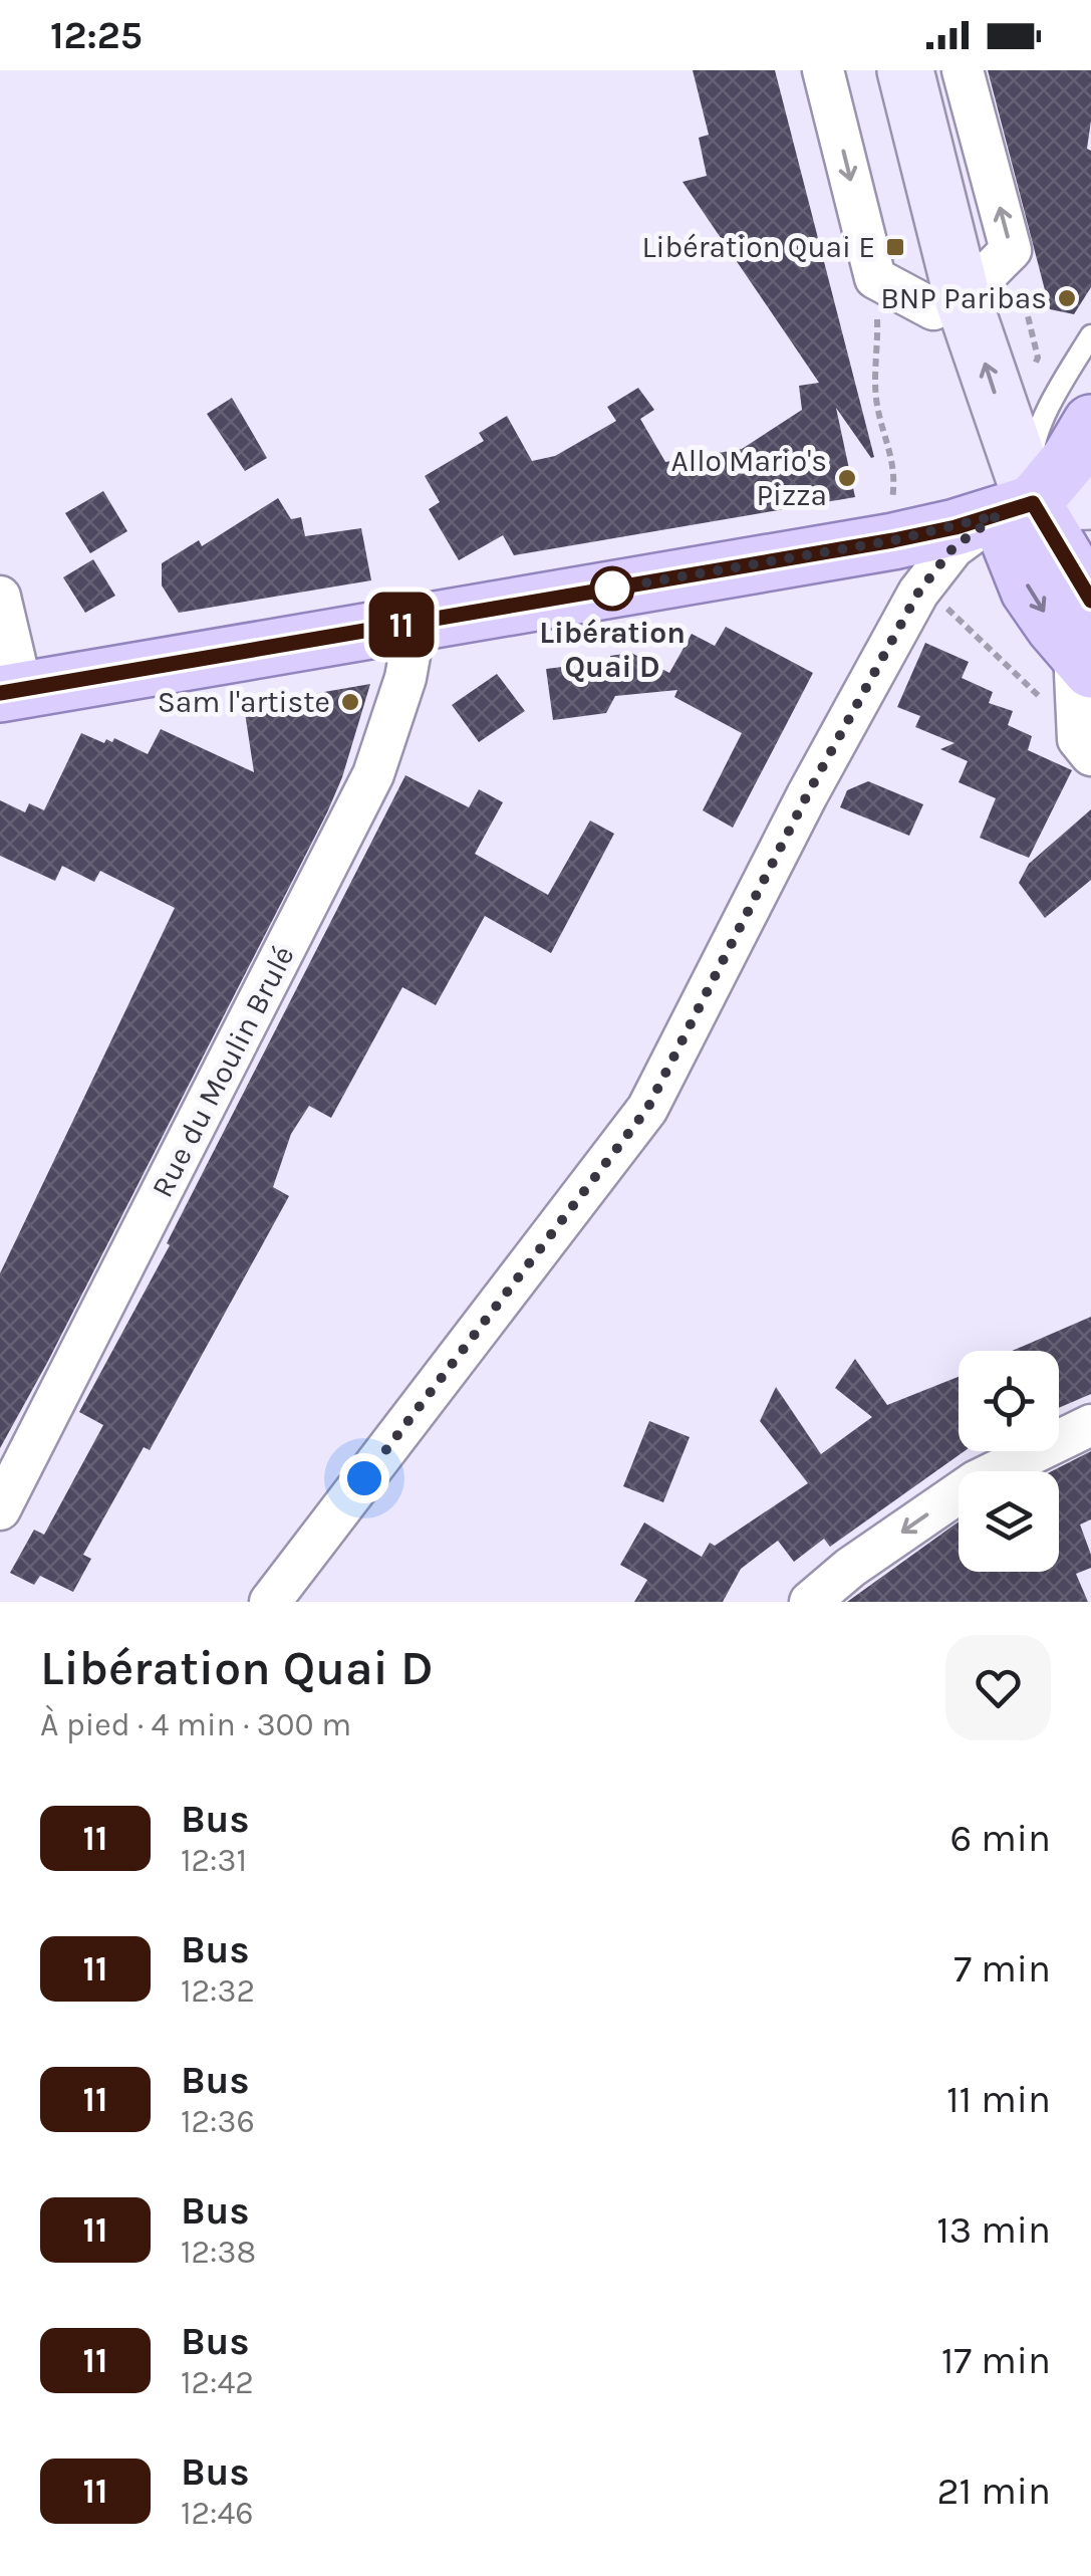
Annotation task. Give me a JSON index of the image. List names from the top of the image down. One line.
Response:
{"streets":{"street":["Rue du Moulin Brulé"]},"places":{"transit":["Libération Quai E"],"other":["BNP Paribas","Allo Mario's Pizza","Libération Quai D","Sam l'artiste"]},"lines":["bus line 11"],"page":{"status":"12:25","on_map":"11","heading":["Libération Quai D","À pied · 4 min · 300 m"],"list":[{"mark":"11","name":"Bus","note":"12:31","value":"6 min"},{"mark":"11","name":"Bus","note":"12:32","value":"7 min"},{"mark":"11","name":"Bus","note":"12:36","value":"11 min"},{"mark":"11","name":"Bus","note":"12:38","value":"13 min"},{"mark":"11","name":"Bus","note":"12:42","value":"17 min"},{"mark":"11","name":"Bus","note":"12:46","value":"21 min"}]}}
